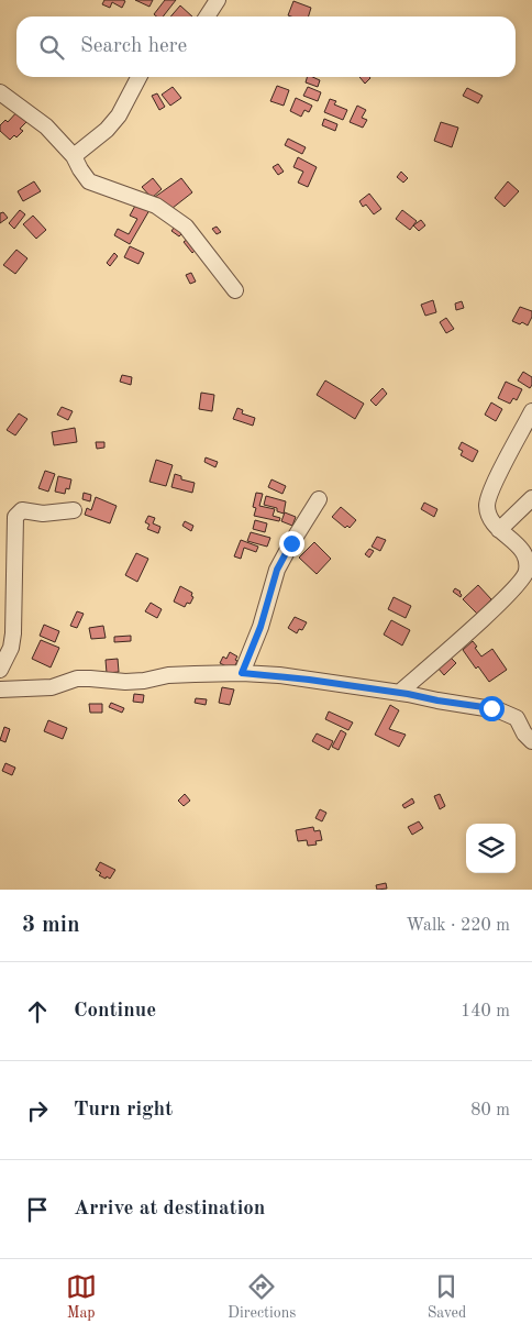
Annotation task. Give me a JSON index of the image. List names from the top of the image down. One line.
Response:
{"page":{"search":"Search here","heading":["3 min","Walk · 220 m"],"list":[["Continue","140 m"],["Turn right","80 m"],"Arrive at destination"],"nav":["Map","Directions","Saved"]}}
